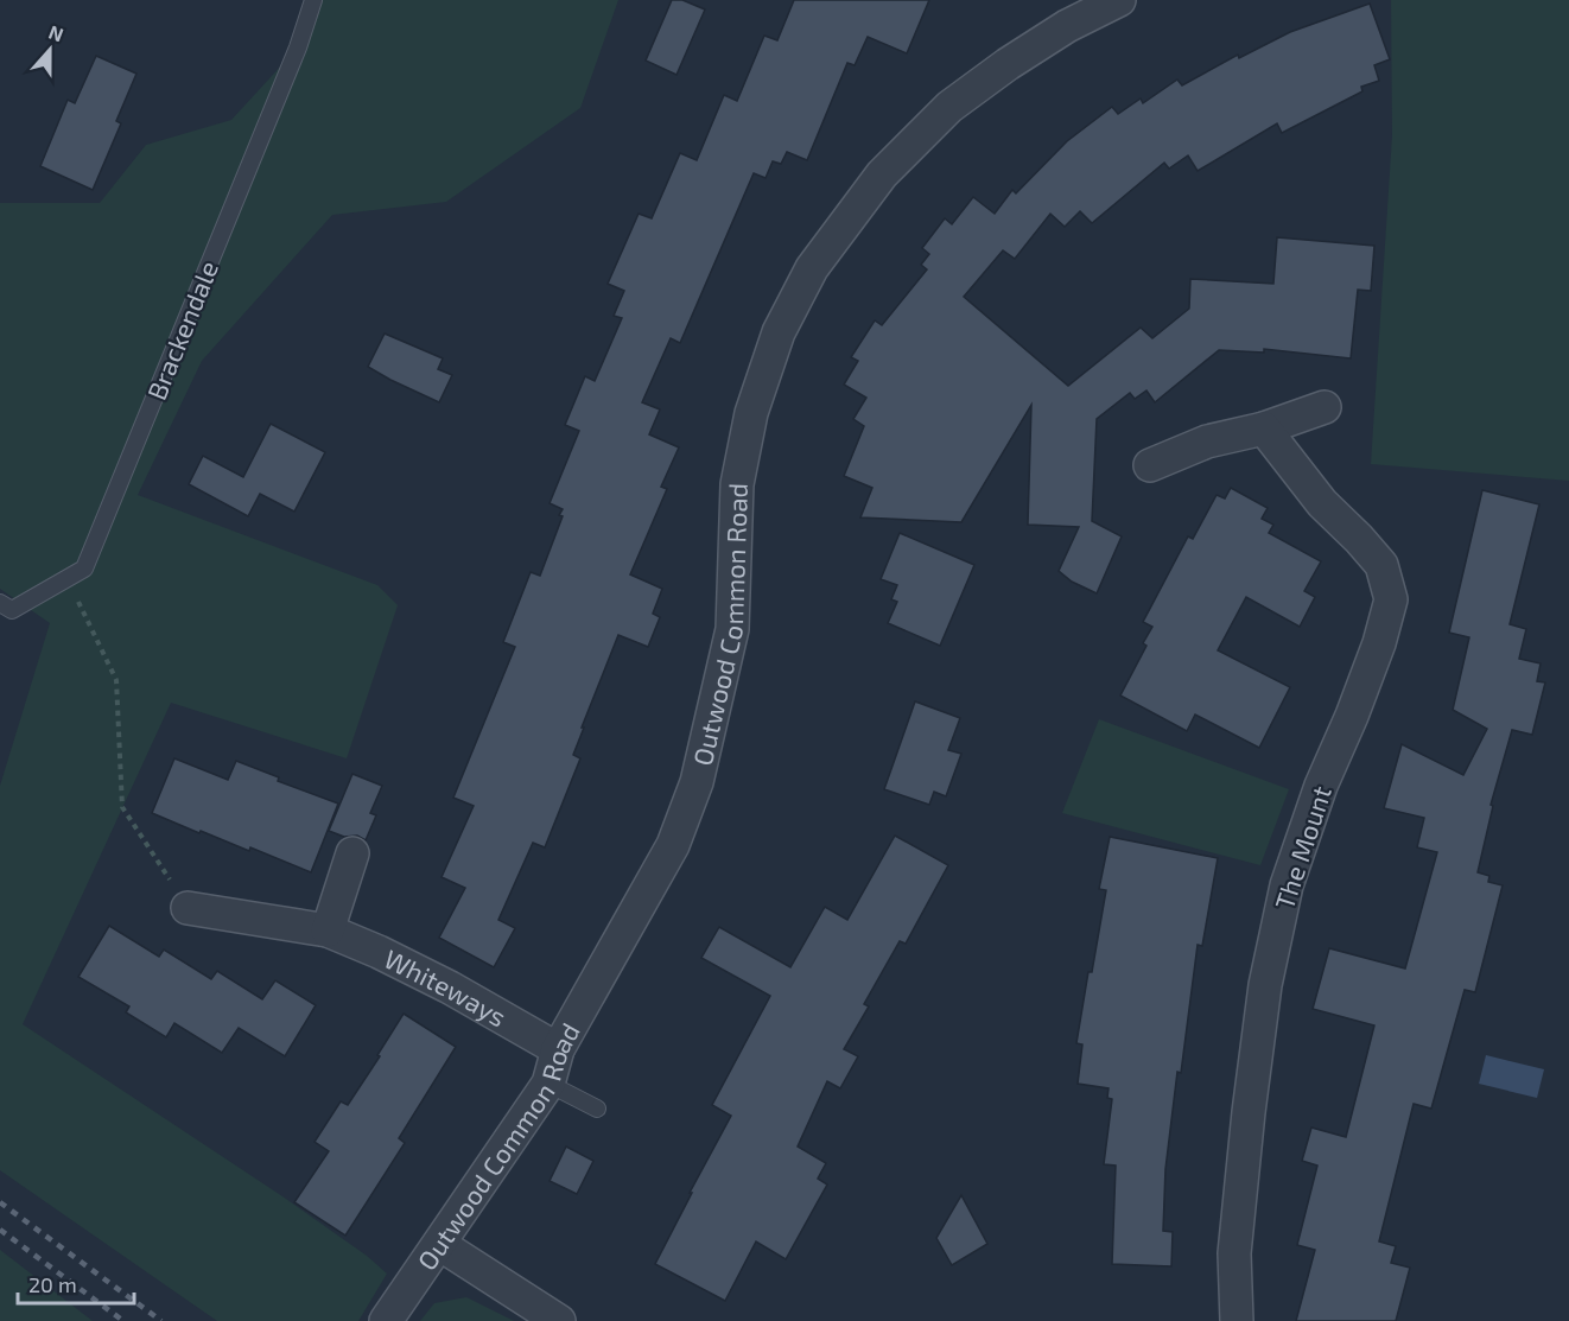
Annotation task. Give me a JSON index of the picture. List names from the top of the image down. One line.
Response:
{"streets":{"street":["Outwood Common Road","The Mount","Whiteways"],"lane":["Brackendale"]},"crossings":[["Outwood Common Road","Whiteways"]],"scale_bar":"20 m","north":"top"}
